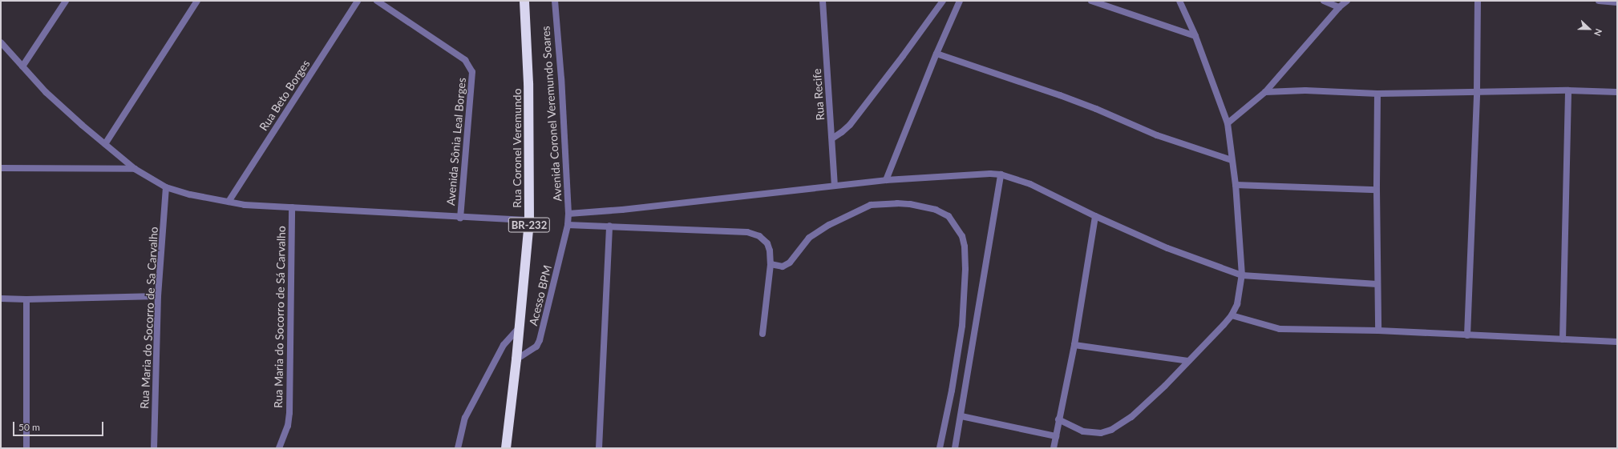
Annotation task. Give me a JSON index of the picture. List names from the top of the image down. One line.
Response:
{"streets":{"highway":["Rua Coronel Veremundo","BR-232"],"street":["Rua Recife","Rua Beto Borges","Avenida Coronel Veremundo Soares","Avenida Sônia Leal Borges","Acesso BPM","Rua Maria do Socorro de Sá Carvalho","Rua Maria do Socorro de Sa Carvalho"]},"crossings":[["Avenida Coronel Veremundo Soares","Acesso BPM"],["Rua Coronel Veremundo","Acesso BPM"]],"scale_bar":"50 m","north":"right"}
